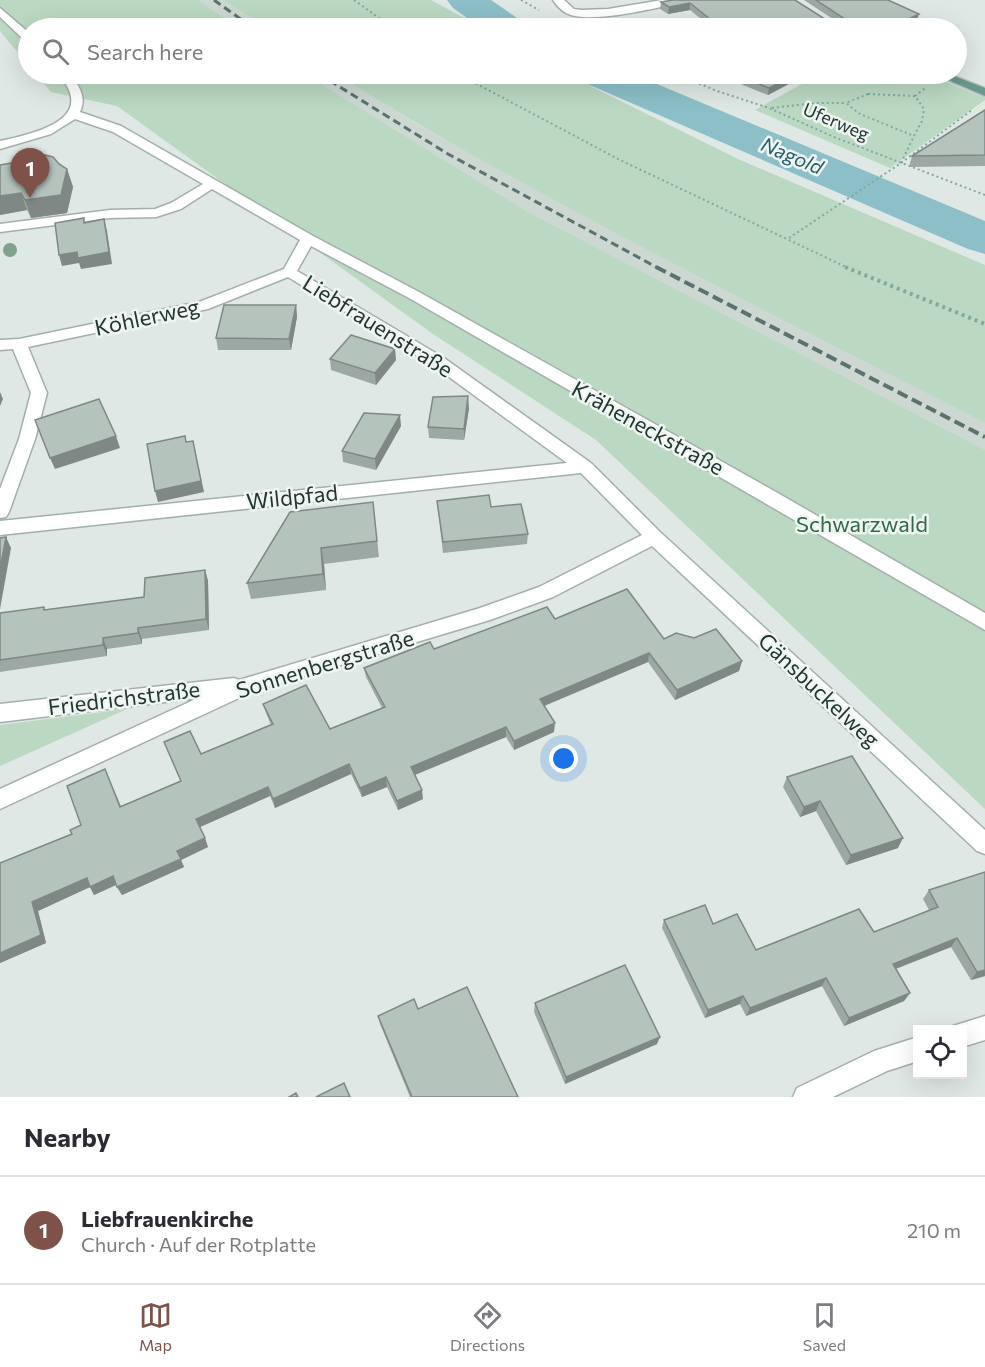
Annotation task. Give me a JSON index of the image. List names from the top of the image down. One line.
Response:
{"streets":{"street":["Köhlerweg","Liebfrauenstraße","Kräheneckstraße","Wildpfad","Sonnenbergstraße","Gänsbuckelweg","Friedrichstraße"],"path":["Uferweg"]},"crossings":[["Köhlerweg","Liebfrauenstraße"],["Liebfrauenstraße","Kräheneckstraße"],["Liebfrauenstraße","Wildpfad"],["Liebfrauenstraße","Sonnenbergstraße"],["Liebfrauenstraße","Gänsbuckelweg"],["Sonnenbergstraße","Gänsbuckelweg"],["Sonnenbergstraße","Friedrichstraße"]],"water":["Nagold"],"parks":["Schwarzwald"],"page":{"search":"Search here","pins":"1","heading":"Nearby","list":[{"mark":"1","name":"Liebfrauenkirche","note":"Church · Auf der Rotplatte","value":"210 m"}],"nav":["Map","Directions","Saved"]}}
